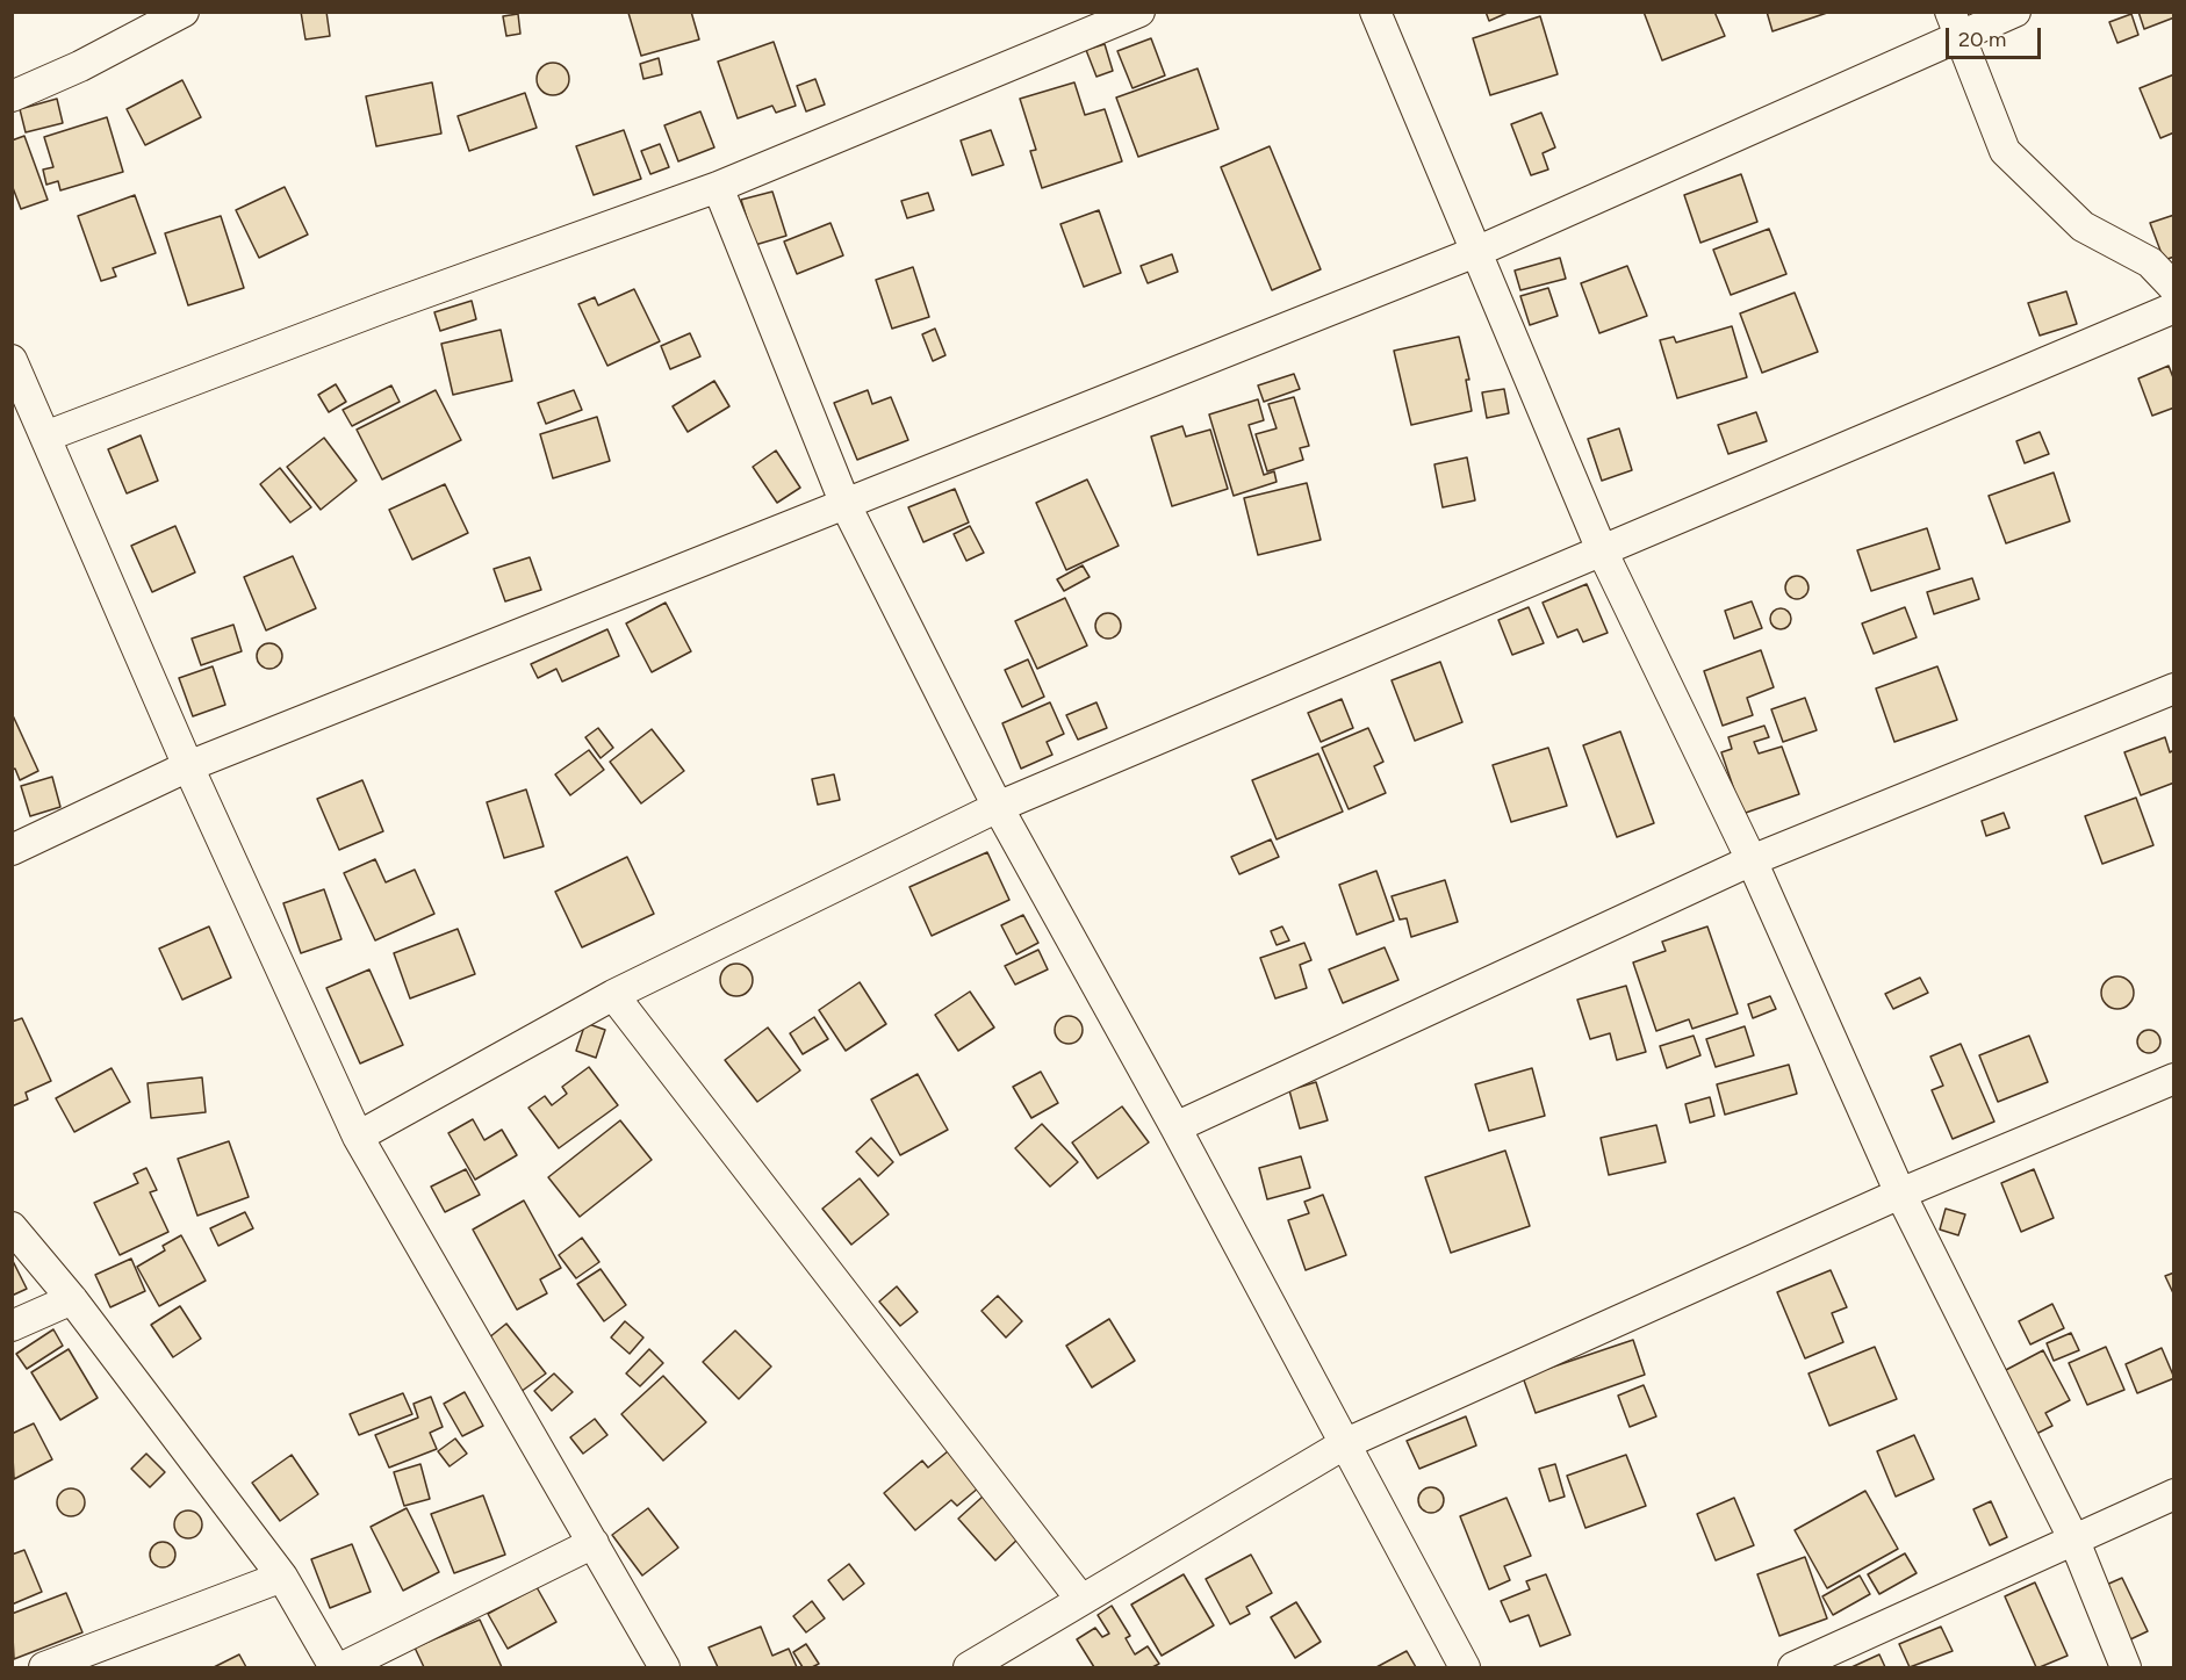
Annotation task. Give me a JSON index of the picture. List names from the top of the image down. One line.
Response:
{"scale_bar":"20 m"}
